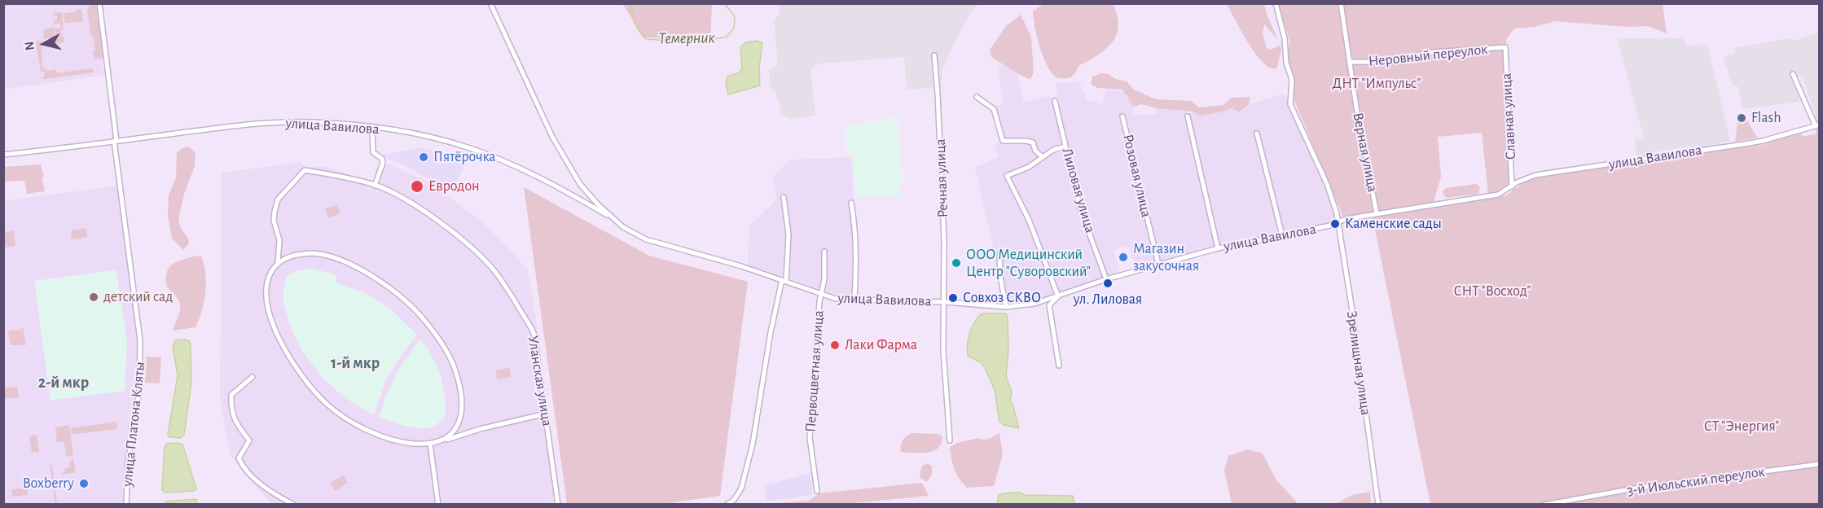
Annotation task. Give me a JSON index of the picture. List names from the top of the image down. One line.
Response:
{"streets":{"street":["Неровный переулок","Славная улица","улица Вавилова","Верная улица","Розовая улица","Речная улица","Лиловая улица","Зрелищная улица","Первоцветная улица","Уланская улица","улица Платона Кляты","3-й Июльский переулок"]},"crossings":[["Неровный переулок","Славная улица"],["Неровный переулок","Верная улица"],["Славная улица","улица Вавилова"],["улица Вавилова","Верная улица"],["улица Вавилова","Розовая улица"],["улица Вавилова","Речная улица"],["улица Вавилова","Лиловая улица"],["улица Вавилова","Зрелищная улица"],["улица Вавилова","Первоцветная улица"],["улица Вавилова","улица Платона Кляты"]],"districts":["1-й мкр","2-й мкр"],"water":["Темерник"],"parks":["ДНТ \"Импульс\"","СНТ \"Восход\"","СТ \"Энергия\""],"places":["Flash","Пятёрочка","Евродон","Каменские сады","Магазин закусочная","ООО Медицинский Центр \"Суворовский\"","ул. Лиловая","детский сад","Совхоз СКВО","Лаки Фарма","Boxberry"],"north":"left"}
